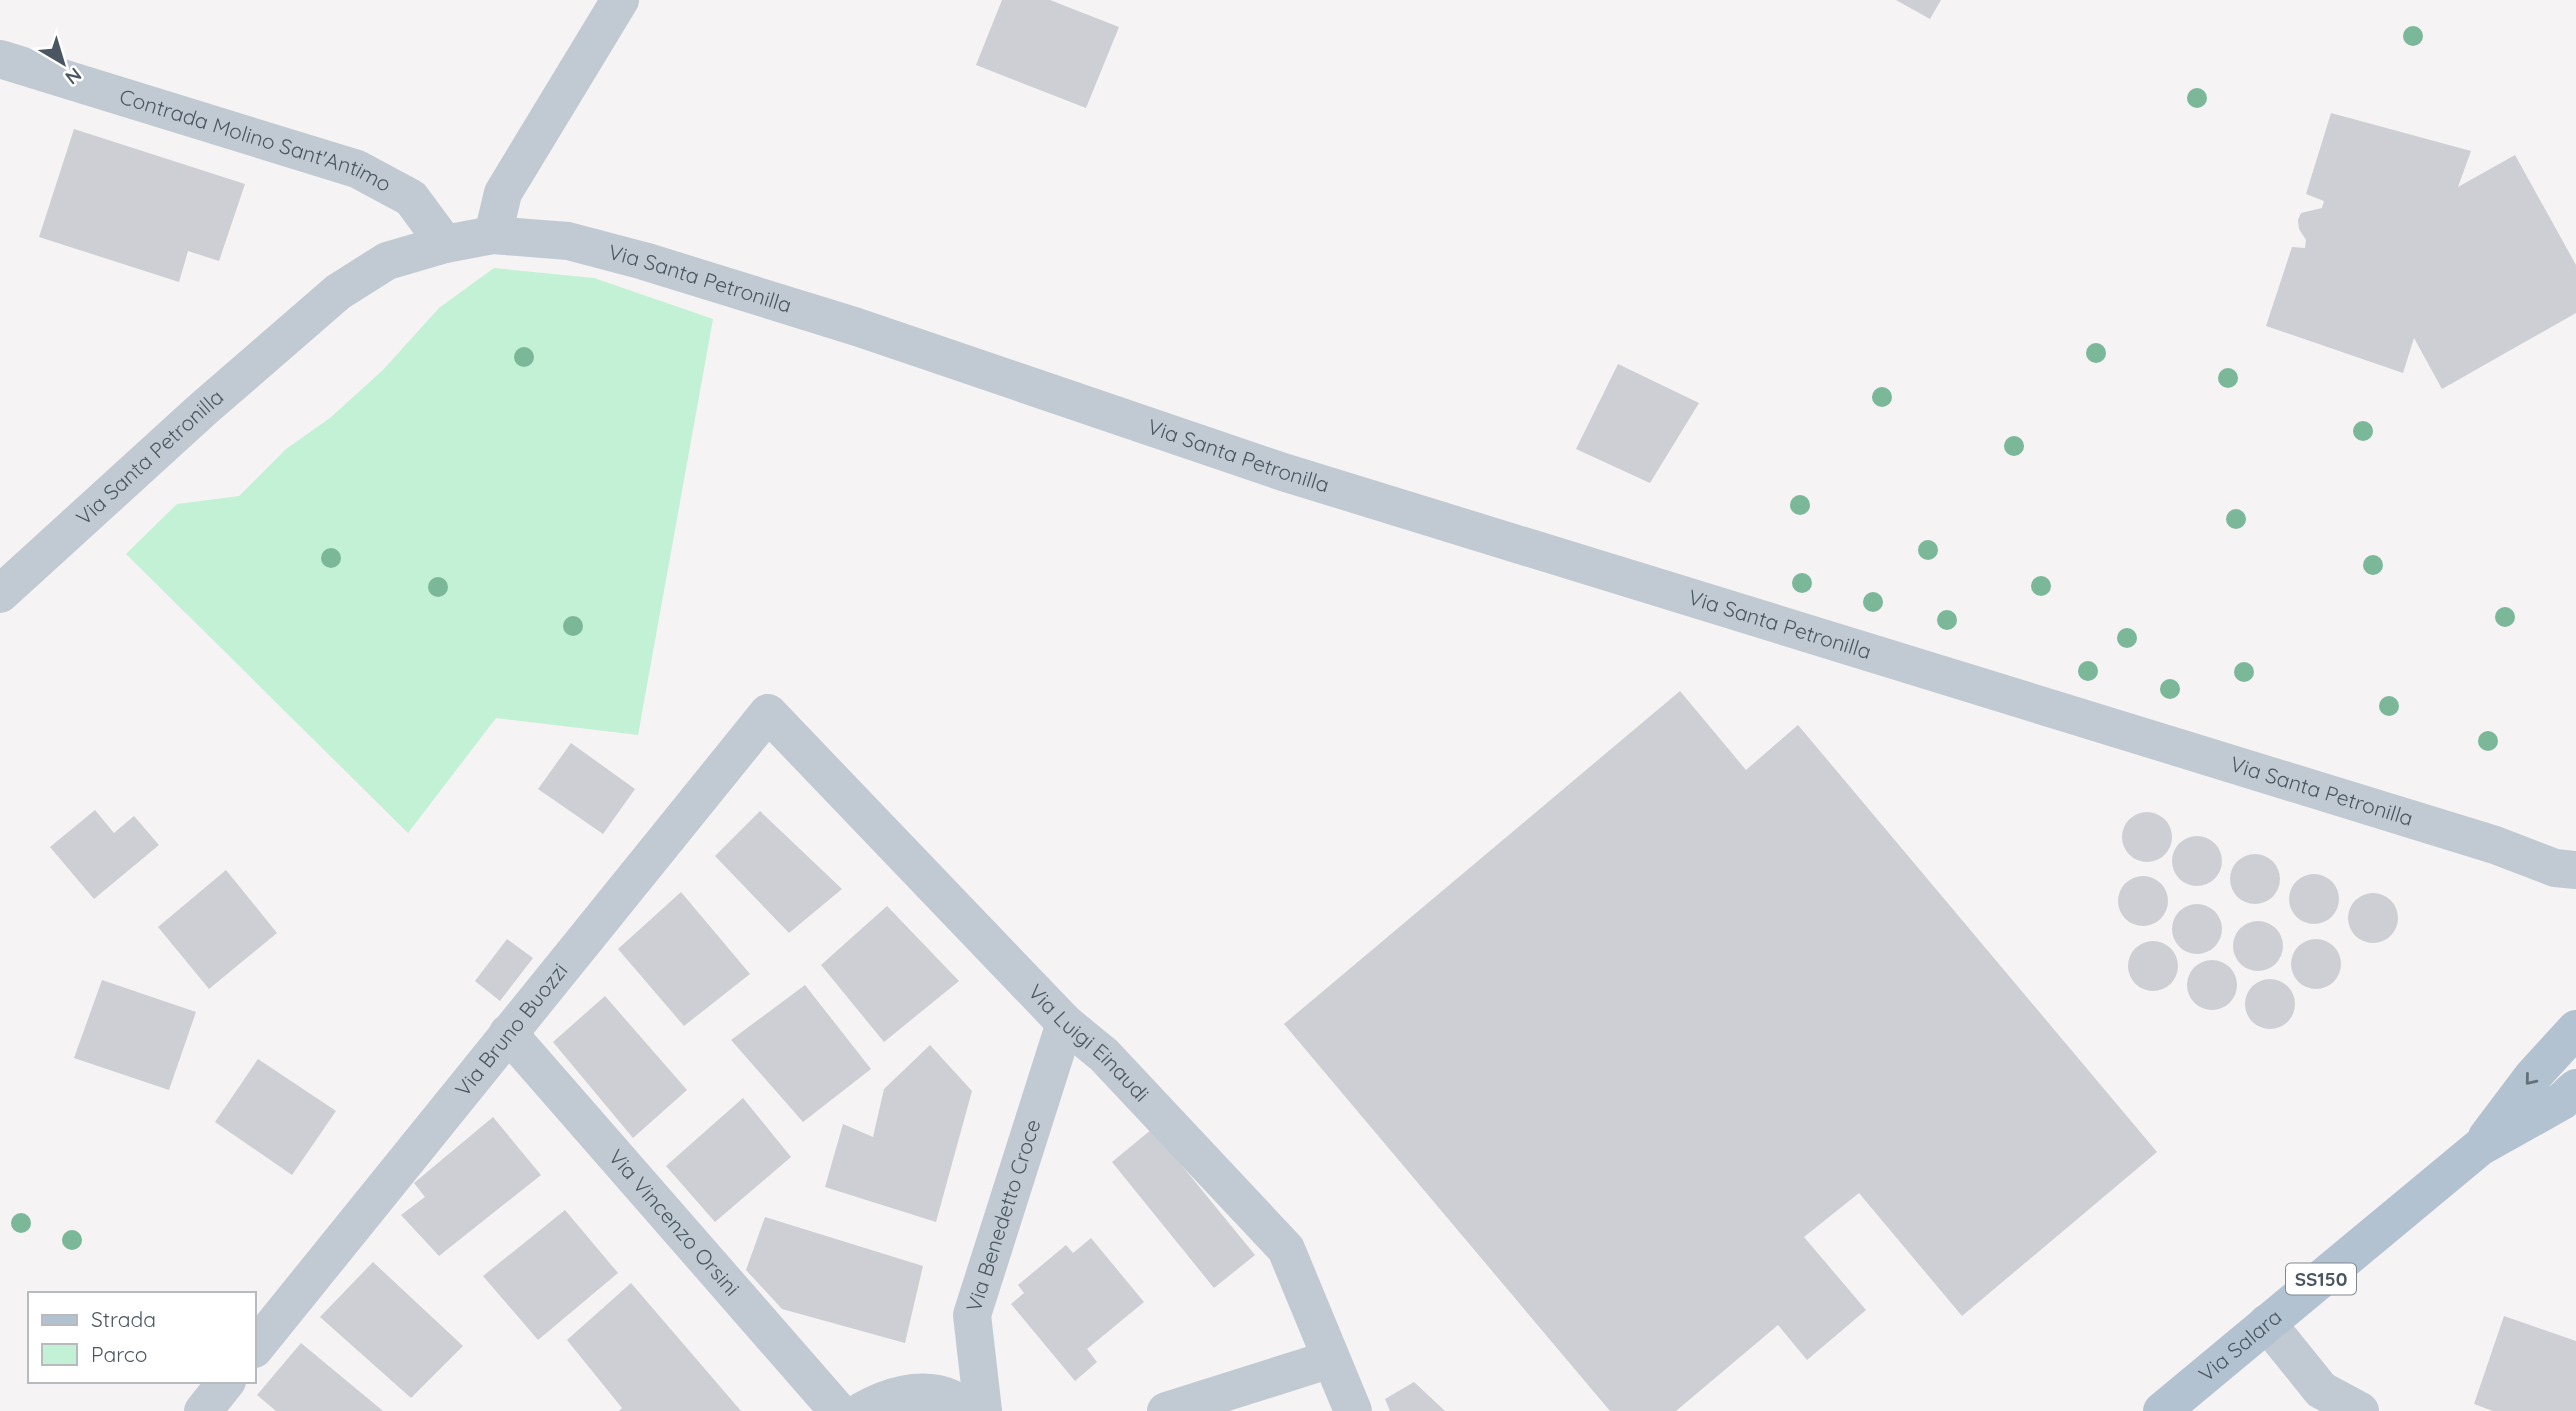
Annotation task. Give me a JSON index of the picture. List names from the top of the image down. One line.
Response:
{"streets":{"main road":["SS150","Via Salara"],"street":["Contrada Molino Sant'Antimo","Via Santa Petronilla","Via Bruno Buozzi","Via Luigi Einaudi","Via Benedetto Croce","Via Vincenzo Orsini"]},"crossings":[["Contrada Molino Sant'Antimo","Via Santa Petronilla"],["Via Bruno Buozzi","Via Luigi Einaudi"],["Via Bruno Buozzi","Via Vincenzo Orsini"],["Via Luigi Einaudi","Via Benedetto Croce"]],"legend":["Strada","Parco"],"north":"bottom right"}
